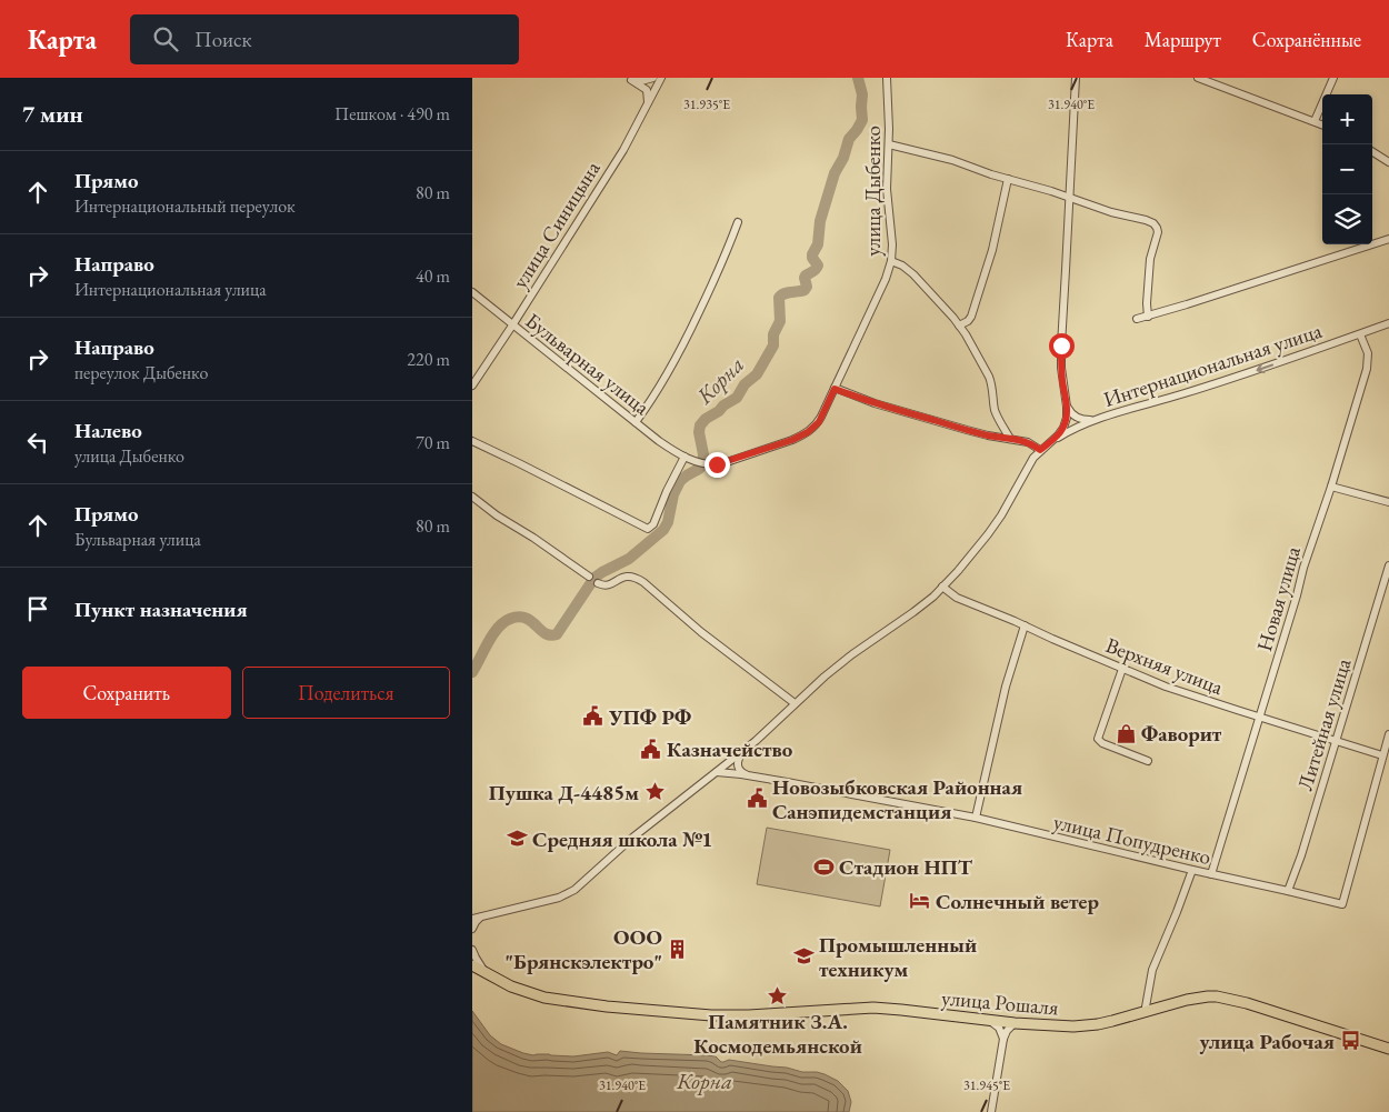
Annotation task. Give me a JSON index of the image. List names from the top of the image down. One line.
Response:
{"streets":{"main road":["улица Рошаля"],"street":["улица Дыбенко","улица Синицына","Бульварная улица","Интернациональная улица","Новая улица","Верхняя улица","Литейная улица","улица Попудренко"]},"crossings":[["улица Дыбенко","Бульварная улица"],["улица Синицына","Бульварная улица"],["Интернациональная улица","Новая улица"],["Интернациональная улица","Верхняя улица"],["Интернациональная улица","улица Попудренко"],["Новая улица","Верхняя улица"],["Новая улица","улица Попудренко"],["Верхняя улица","Литейная улица"],["Верхняя улица","улица Попудренко"],["Литейная улица","улица Попудренко"]],"water":["Корна"],"places":{"public building":["УПФ РФ","Казначейство","Новозыбковская Районная Санэпидемстанция"],"shop":["Фаворит"],"place":["Пушка Д-4485м","Памятник З.А. Космодемьянской"],"school or university":["Средняя школа №1","Промышленный техникум"],"sports":["Стадион НПТ"],"hotel":["Солнечный ветер"],"building":["ООО \"Брянскэлектро\""],"bus stop":["улица Рабочая"]},"page":{"header":"Карта","search":"Поиск","nav":["Карта","Маршрут","Сохранённые"],"heading":["7 мин","Пешком · 490 m"],"map_buttons":["+","−"],"list":[["Прямо","Интернациональный переулок","80 m"],["Направо","Интернациональная улица","40 m"],["Направо","переулок Дыбенко","220 m"],["Налево","улица Дыбенко","70 m"],["Прямо","Бульварная улица","80 m"],"Пункт назначения"],"buttons":["Сохранить","Поделиться"]},"coordinates":["31.935°E","31.940°E","31.945°E"]}
